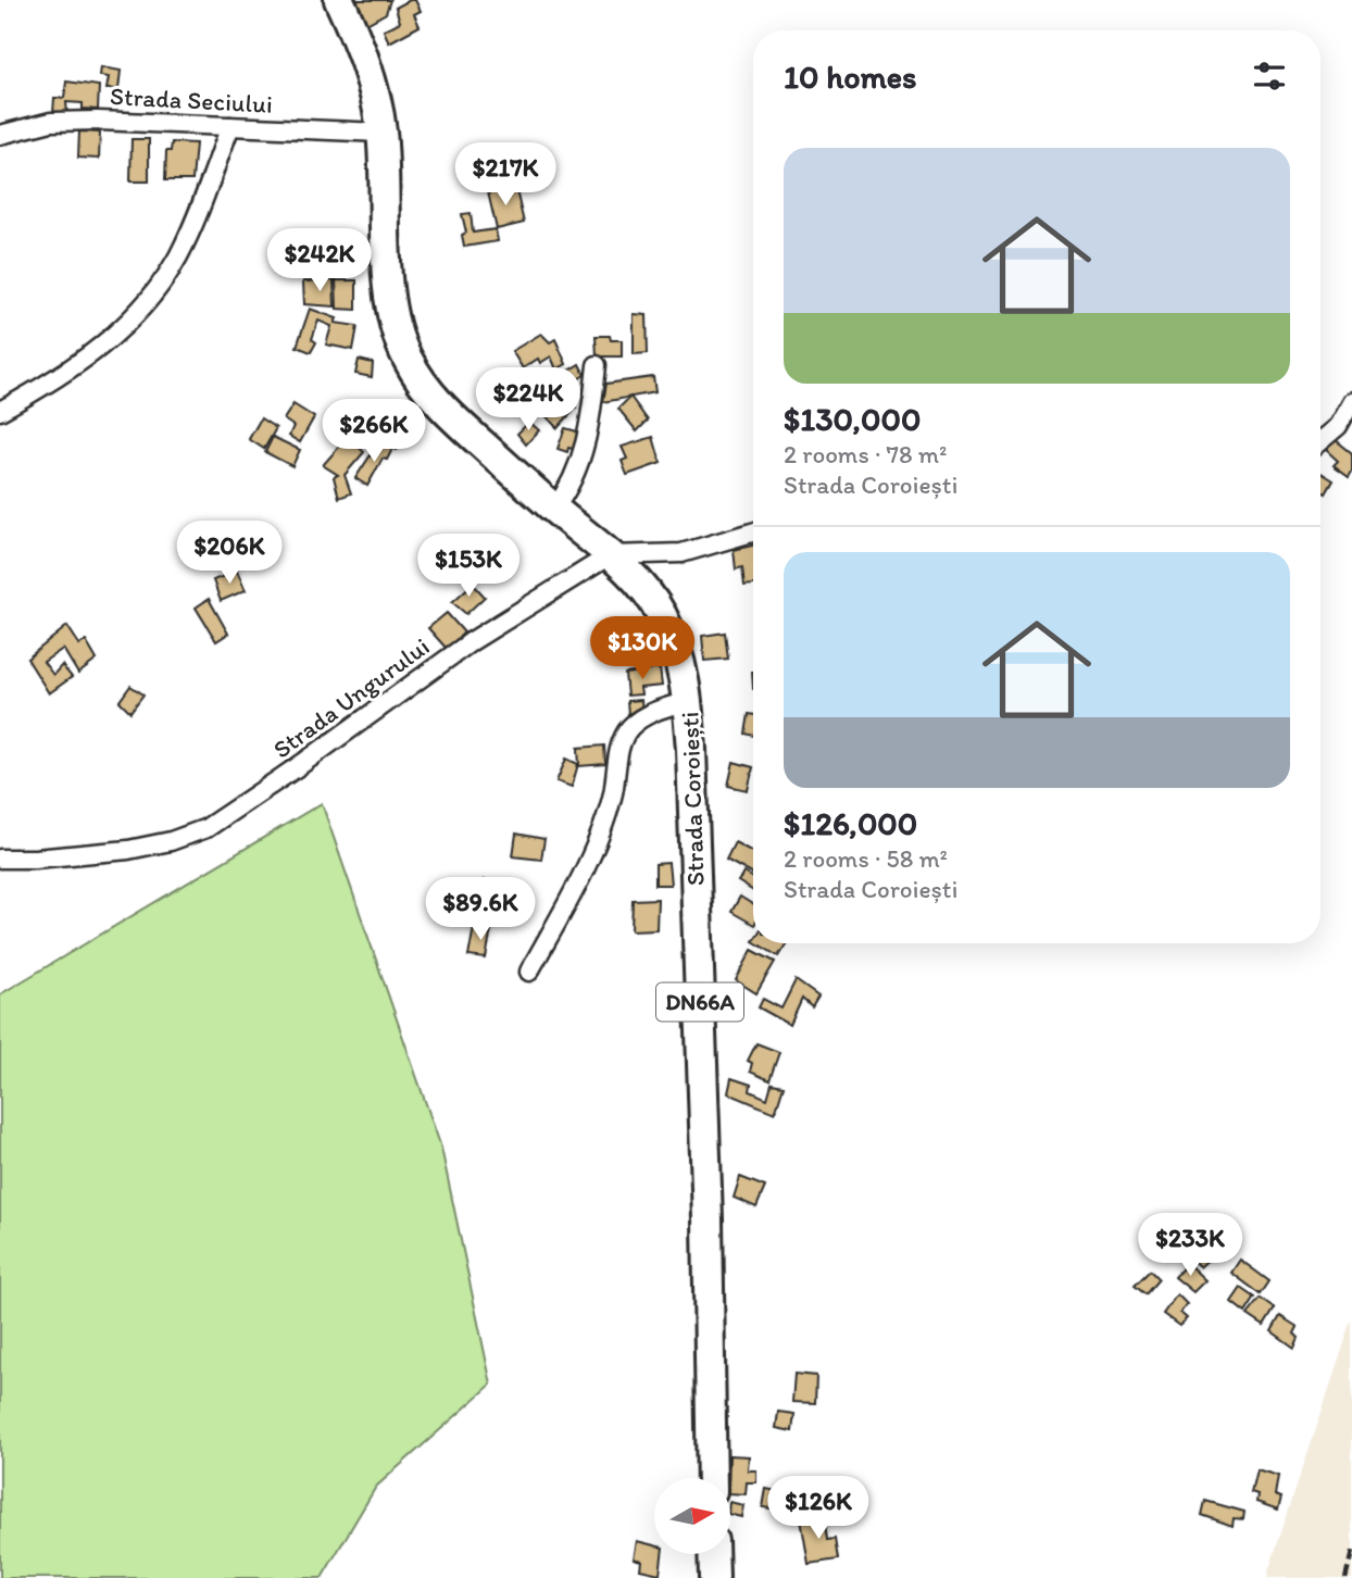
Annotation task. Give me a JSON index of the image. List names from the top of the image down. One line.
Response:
{"streets":{"main road":["Strada Coroiești","DN66A"],"street":["Strada Seciului","Strada Ungurului"]},"crossings":[["Strada Seciului","Strada Coroiești"],["Strada Ungurului","Strada Coroiești"]],"north":"right","page":{"heading":"10 homes","list":[{"name":"$130,000","note":"2 rooms · 78 m² · Strada Coroiești"},{"name":"$126,000","note":"2 rooms · 58 m² · Strada Coroiești"}],"price":["$217K","$242K","$224K","$266K","$206K","$153K","$130K","$89.6K","$233K","$126K"]}}
